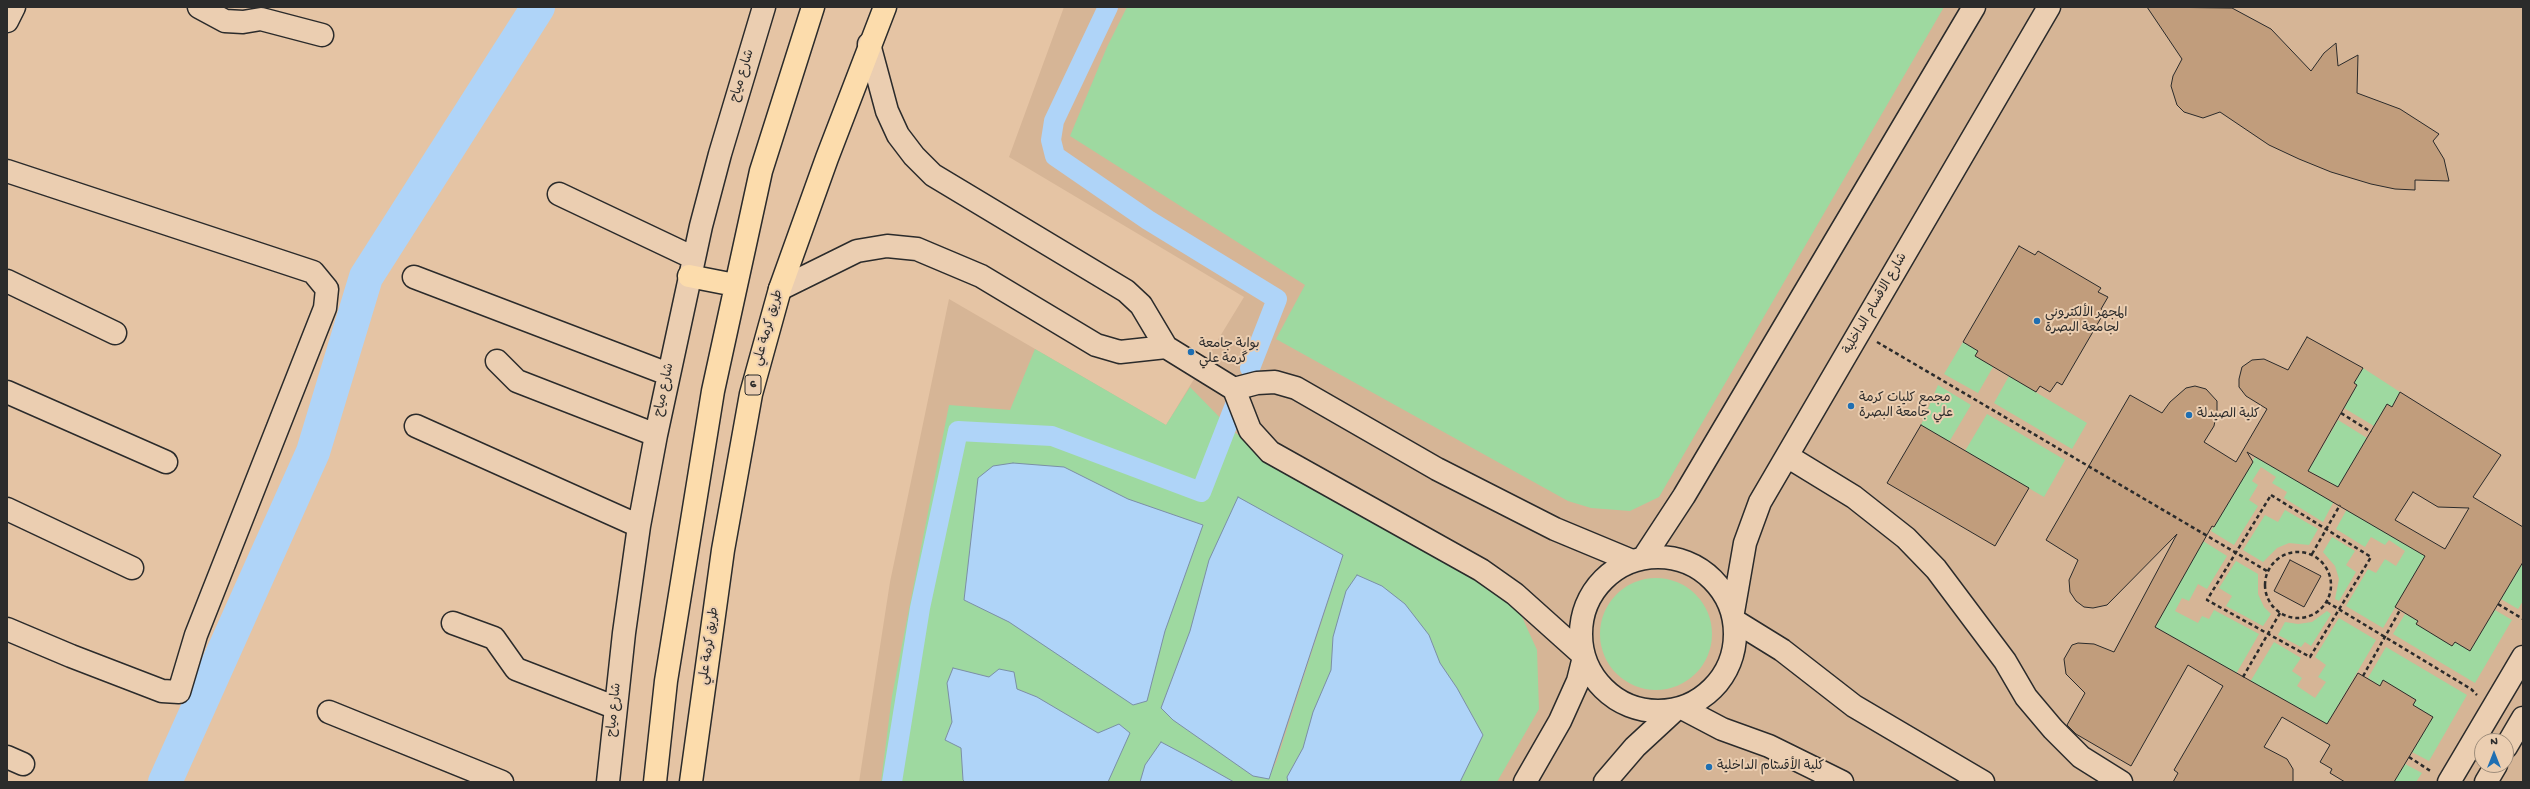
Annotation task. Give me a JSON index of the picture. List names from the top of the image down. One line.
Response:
{"streets":{"highway":["طريق كرمة علي","6"],"street":["شارع مياح","شارع الاقسام الداخلية"]},"places":["المجهر الألكتروني لجامعة البصرة","بوابة جامعة گرمة علي","مجمع كليات كرمة علي جامعة البصرة","كلية الصيدلة","كلية الأقسام الداخلية"],"north":"top"}
